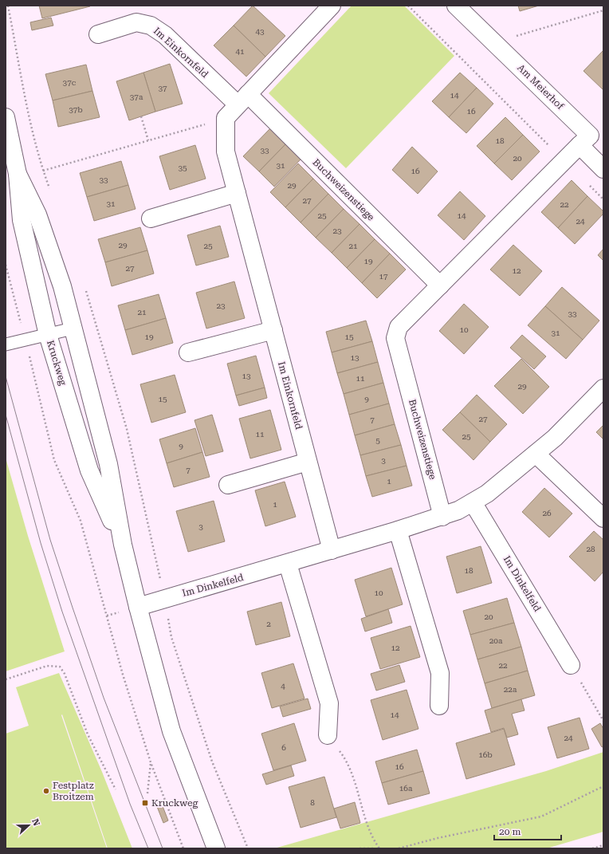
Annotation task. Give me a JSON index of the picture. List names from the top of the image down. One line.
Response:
{"streets":{"street":["Im Einkornfeld","Am Meierhof","Buchweizenstiege","Kruckweg","Im Dinkelfeld"]},"crossings":[["Im Einkornfeld","Buchweizenstiege"],["Im Einkornfeld","Im Dinkelfeld"],["Am Meierhof","Buchweizenstiege"],["Buchweizenstiege","Im Dinkelfeld"],["Kruckweg","Im Dinkelfeld"]],"places":{"other":["Festplatz Broitzem"],"transit":["Kruckweg"]},"house_numbers":["43","41","37c","37","14","37a","37b","16","18","33","20","31","35","16","33","29","27","31","22","25","14","24","23","29","25","21","19","27","12","17","23","21","33","10","31","19","15","13","13","11","29","15","9","27","7","11","25","5","9","3","7","1","1","26","3","28","18","10","20","2","20a","12","22","4","22a","14","24","6","16b","16","16a","8"],"scale_bar":"20 m","north":"right"}
